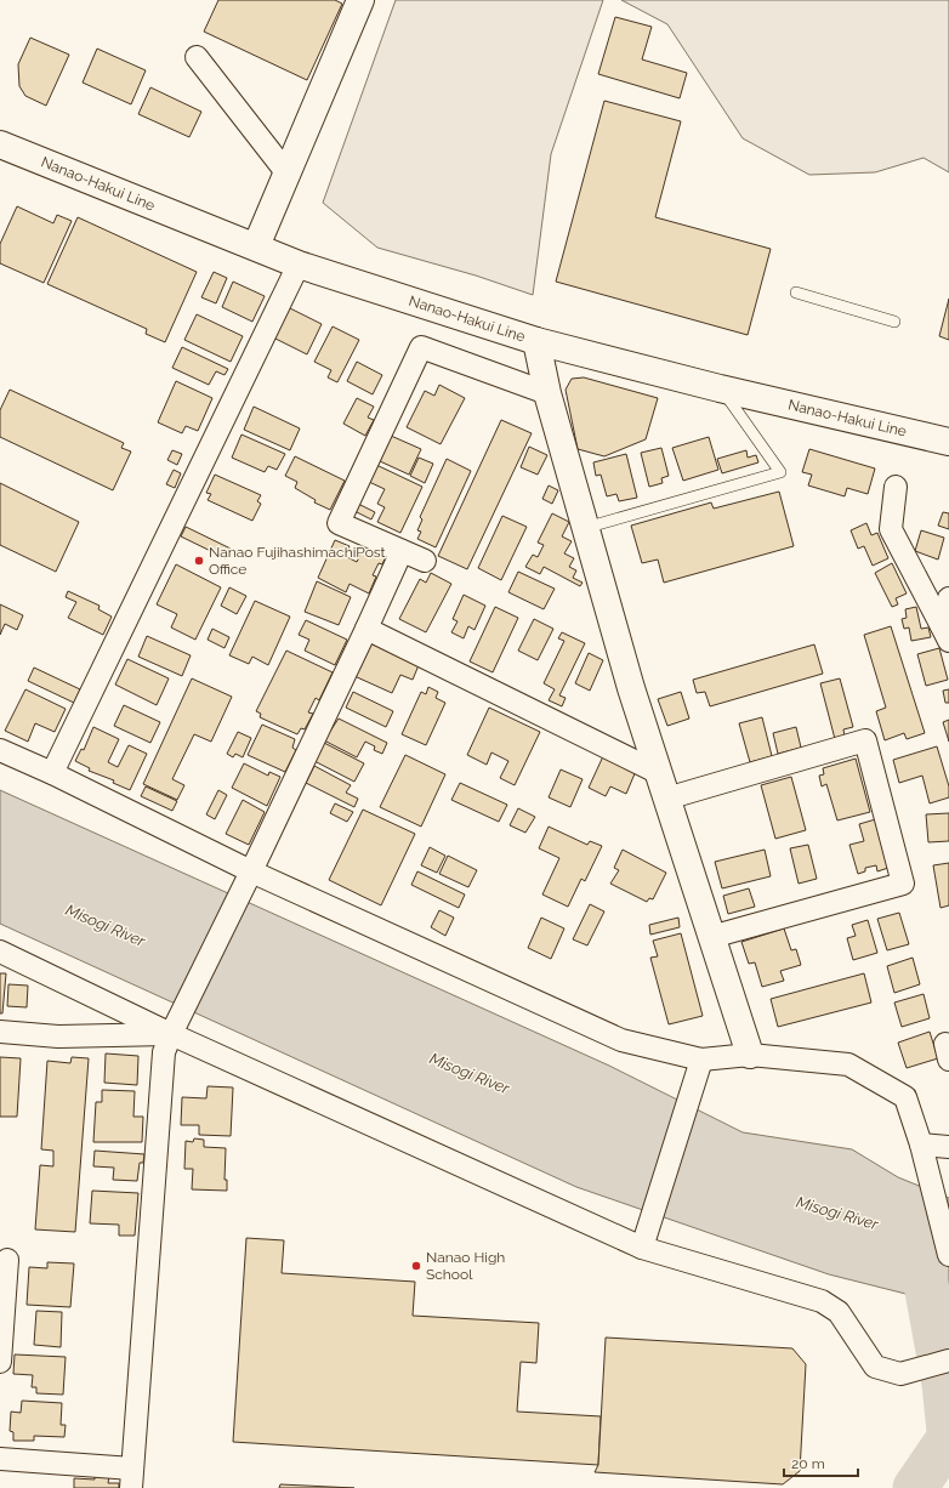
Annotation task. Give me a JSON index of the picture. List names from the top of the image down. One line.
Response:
{"streets":{"street":["Nanao-Hakui Line"]},"water":["Misogi River"],"places":["Nanao FujihashimachiPost Office","Nanao High School"],"scale_bar":"20 m"}
